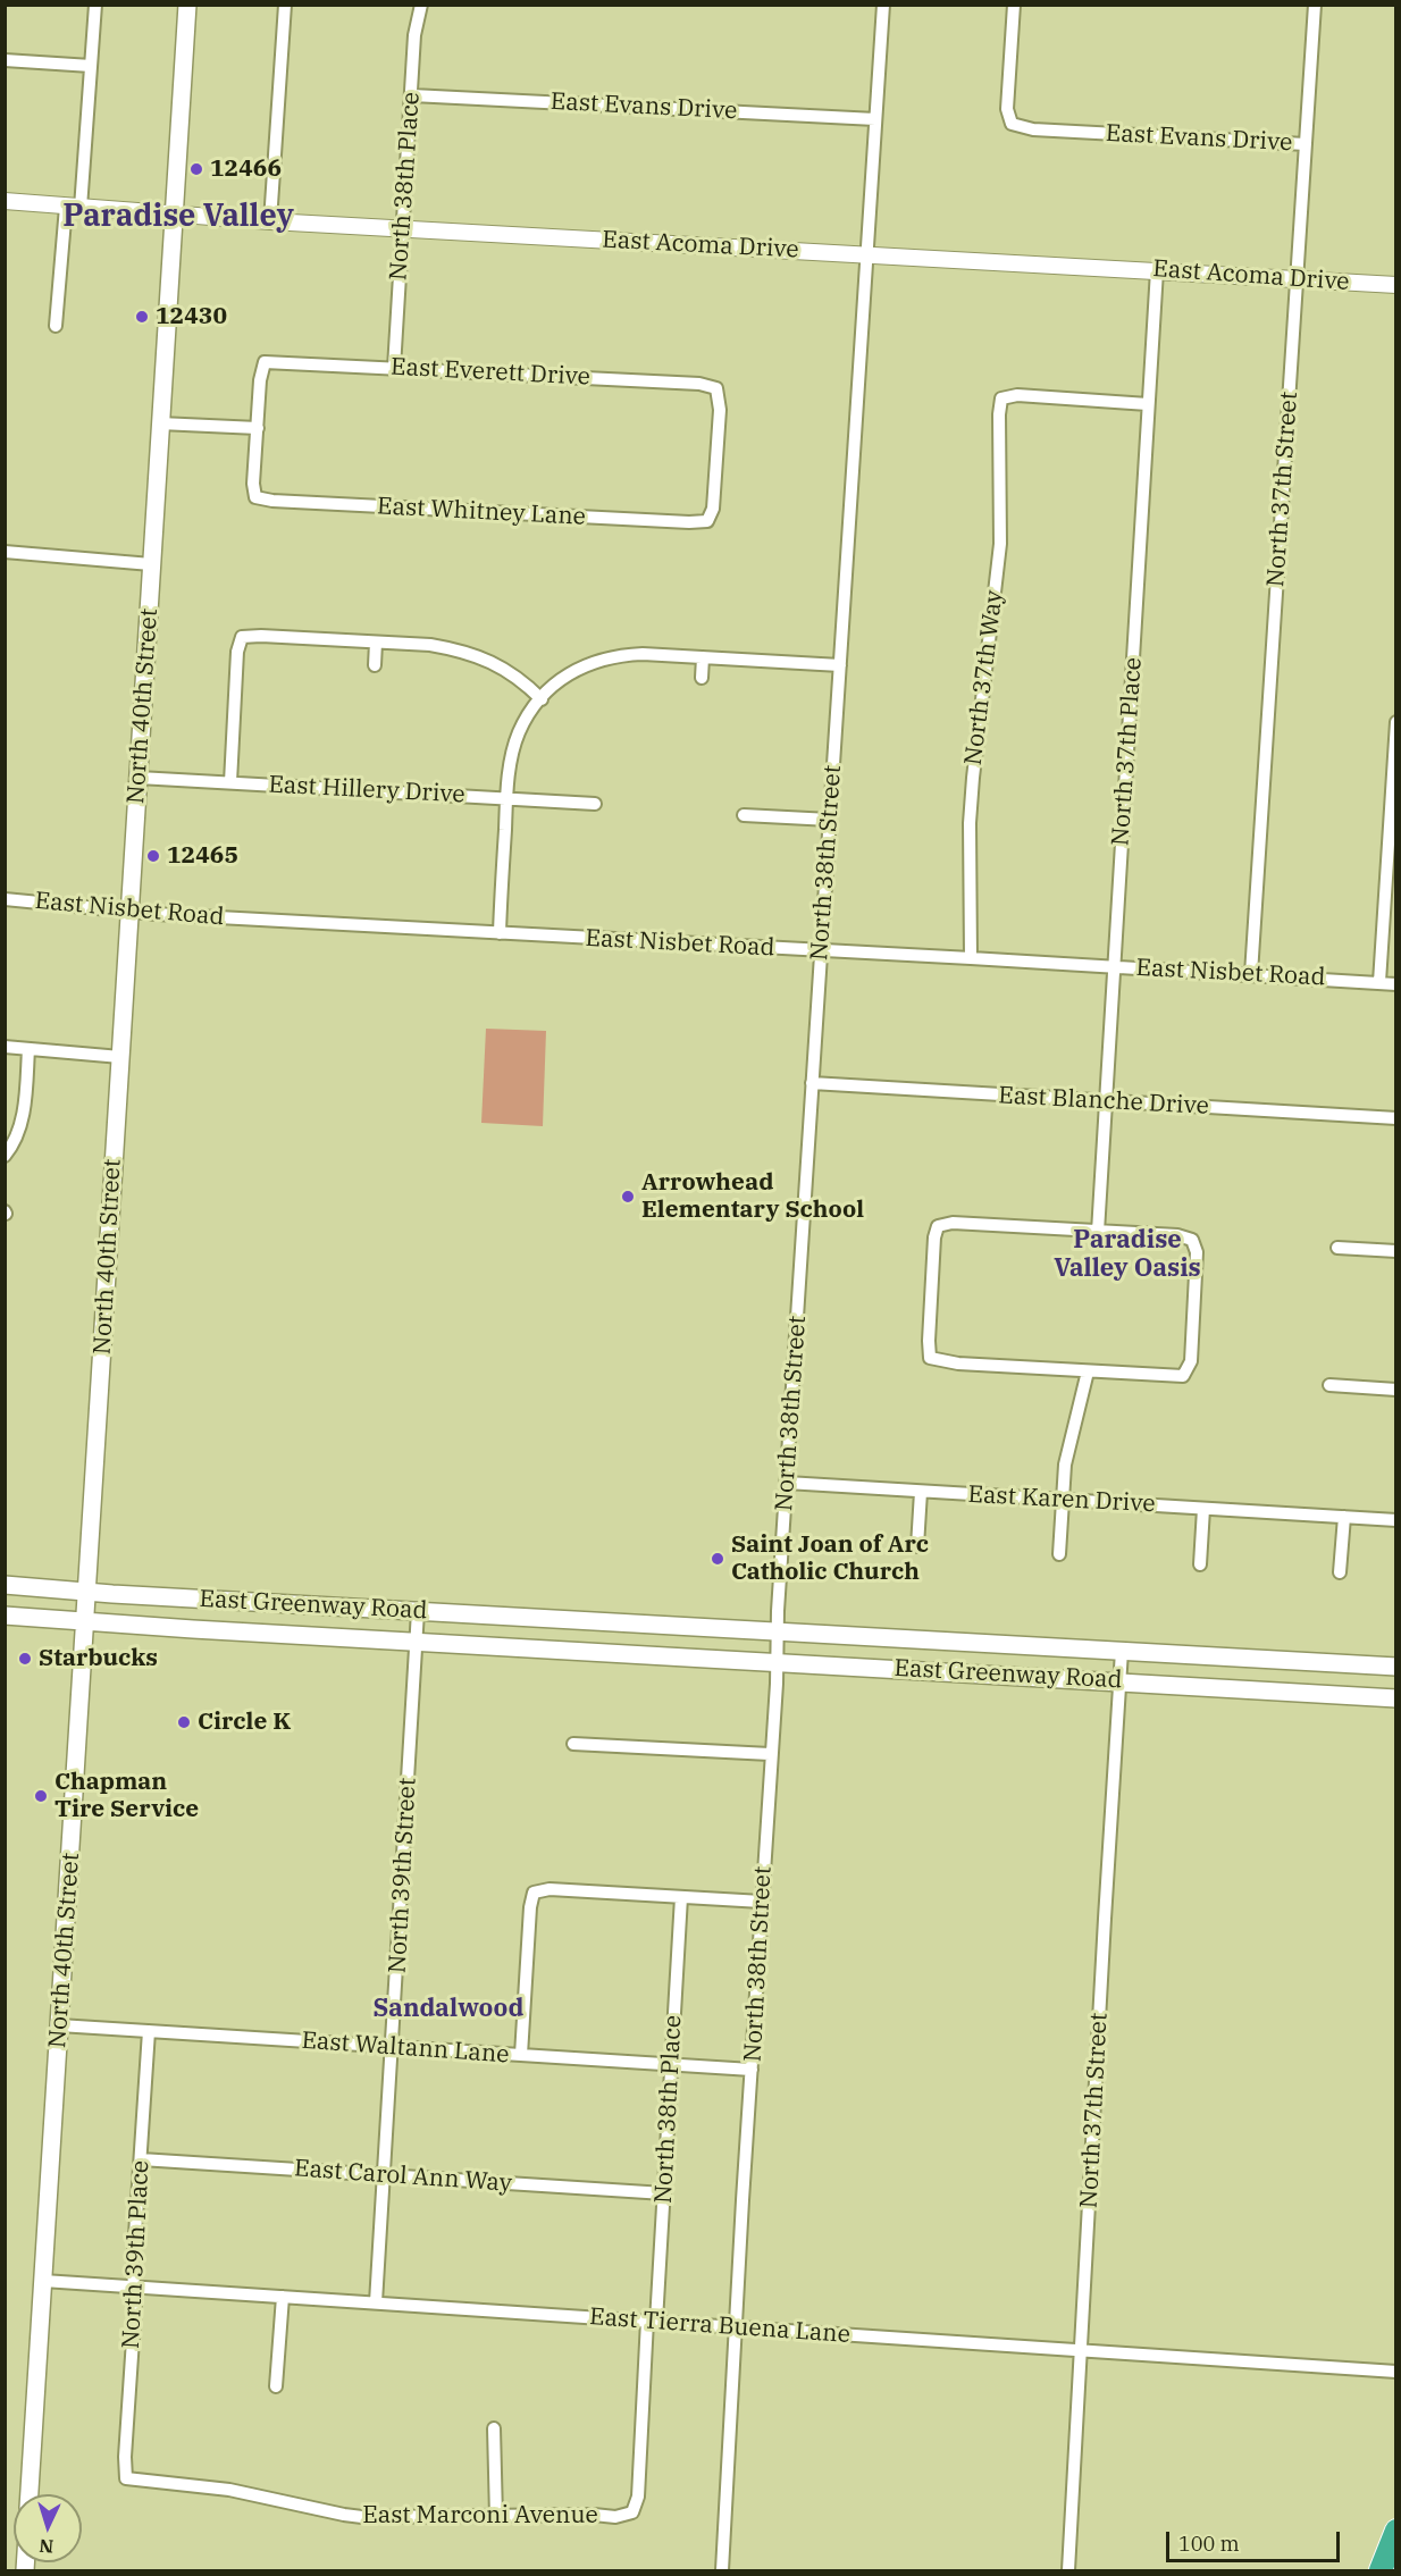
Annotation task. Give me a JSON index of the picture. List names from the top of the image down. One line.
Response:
{"streets":{"main road":["North 40th Street","East Greenway Road"],"street":["East Evans Drive","North 38th Place","East Acoma Drive","East Everett Drive","North 37th Street","East Whitney Lane","North 37th Way","North 37th Place","East Hillery Drive","North 38th Street","East Nisbet Road","East Blanche Drive","East Karen Drive","North 39th Street","East Waltann Lane","East Carol Ann Way","North 39th Place","East Tierra Buena Lane","East Marconi Avenue"]},"crossings":[["East Evans Drive","North 38th Place"],["East Evans Drive","North 37th Street"],["North 38th Place","East Acoma Drive"],["North 38th Place","East Everett Drive"],["North 38th Place","East Waltann Lane"],["North 38th Place","East Carol Ann Way"],["North 38th Place","East Tierra Buena Lane"],["North 38th Place","East Marconi Avenue"],["East Acoma Drive","North 37th Street"],["East Acoma Drive","North 40th Street"],["East Acoma Drive","North 37th Place"],["East Acoma Drive","North 38th Street"],["East Everett Drive","East Whitney Lane"],["North 37th Street","East Nisbet Road"],["North 37th Street","East Greenway Road"],["North 37th Street","East Tierra Buena Lane"],["North 37th Way","North 37th Place"],["North 37th Way","East Nisbet Road"],["North 40th Street","East Hillery Drive"],["North 40th Street","East Nisbet Road"],["North 40th Street","East Greenway Road"],["North 40th Street","East Waltann Lane"],["North 40th Street","East Tierra Buena Lane"],["North 37th Place","East Nisbet Road"],["North 37th Place","East Blanche Drive"],["North 38th Street","East Nisbet Road"],["North 38th Street","East Blanche Drive"],["North 38th Street","East Karen Drive"],["North 38th Street","East Greenway Road"],["North 38th Street","East Waltann Lane"],["North 38th Street","East Tierra Buena Lane"],["East Greenway Road","North 39th Street"],["North 39th Street","East Waltann Lane"],["North 39th Street","East Carol Ann Way"],["North 39th Street","East Tierra Buena Lane"],["East Waltann Lane","North 39th Place"],["East Carol Ann Way","North 39th Place"],["North 39th Place","East Tierra Buena Lane"],["North 39th Place","East Marconi Avenue"]],"districts":["Paradise Valley","Paradise Valley Oasis","Sandalwood"],"places":["12466","12430","12465","Arrowhead Elementary School","Saint Joan of Arc Catholic Church","Starbucks","Circle K","Chapman Tire Service"],"scale_bar":"100 m","north":"bottom"}
